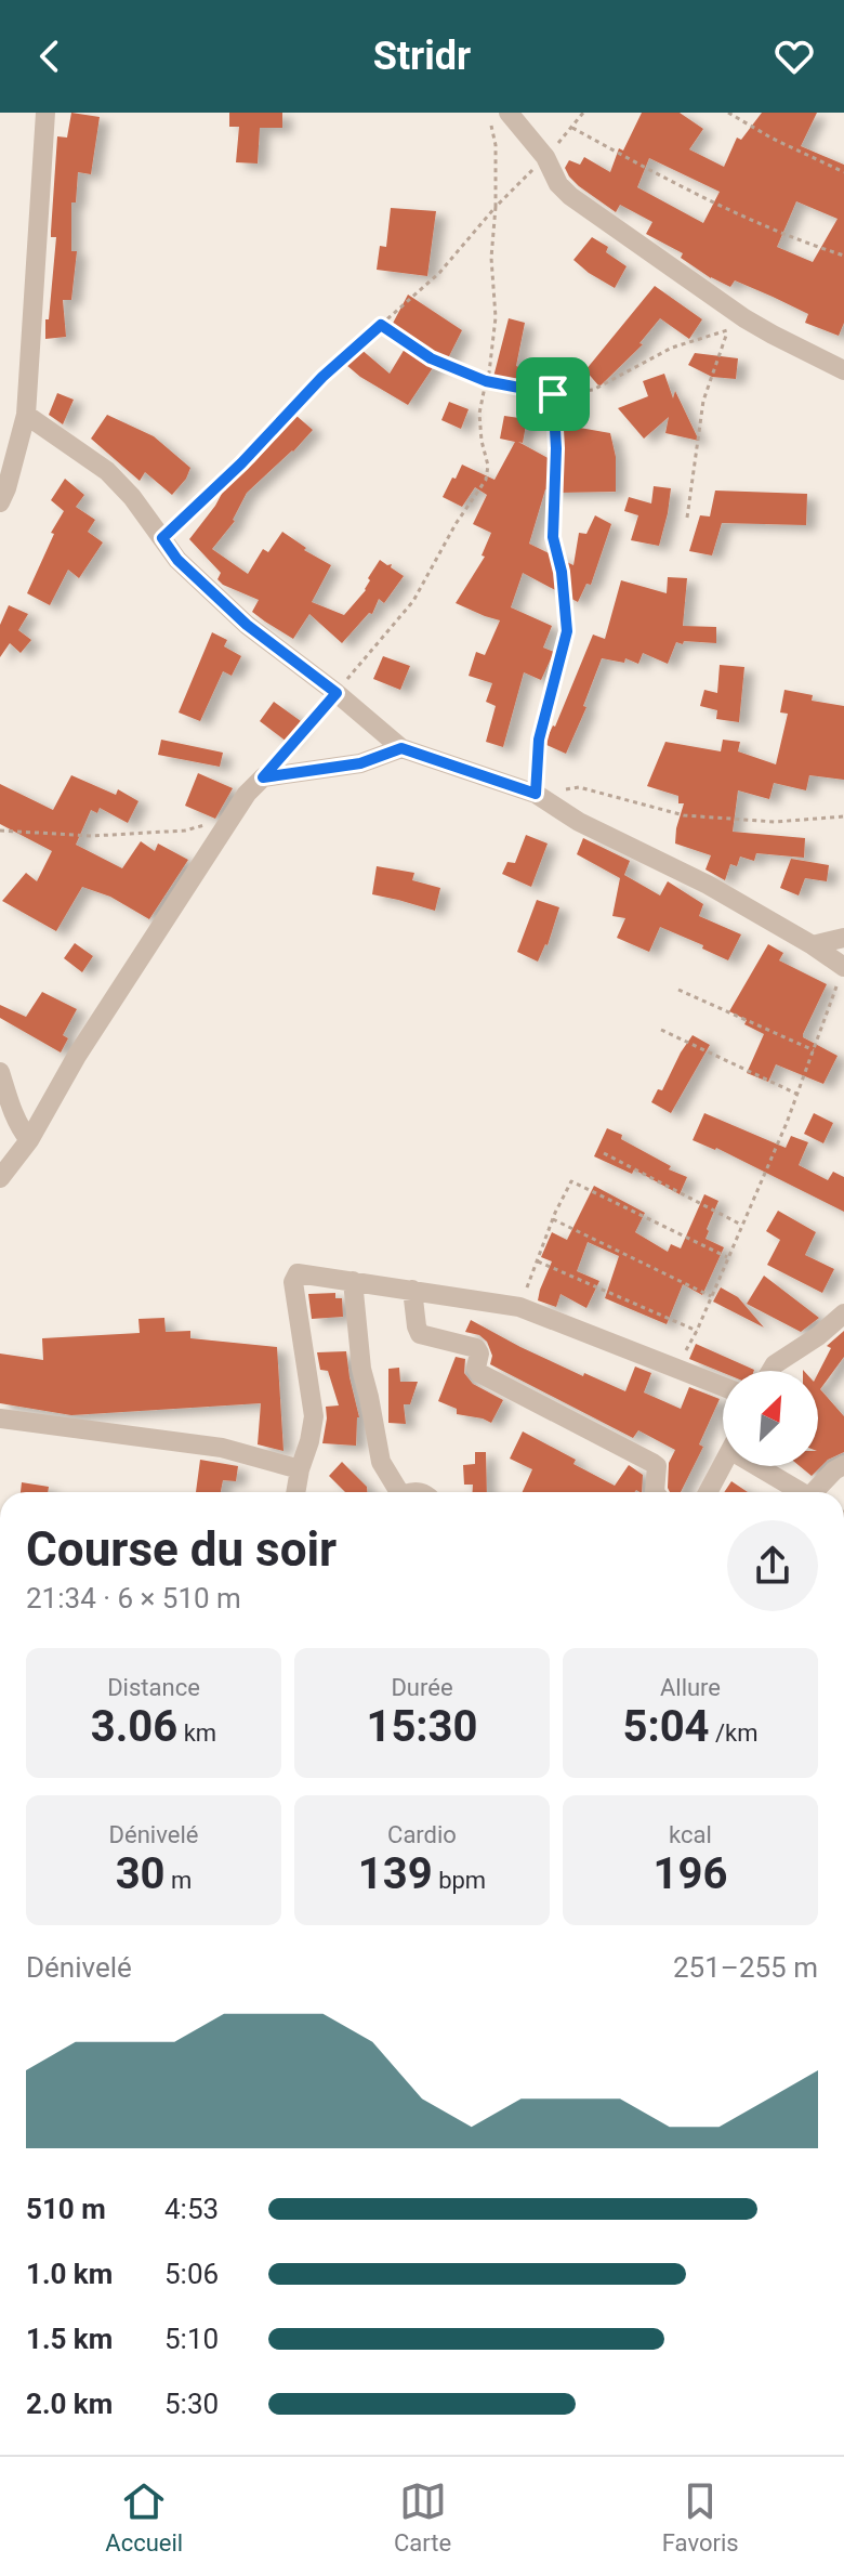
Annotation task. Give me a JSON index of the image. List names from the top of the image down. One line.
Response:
{"north":"top right","page":{"header":"Stridr","heading":["Course du soir","21:34 · 6 × 510 m"],"stats":[["Distance","3.06 km"],["Durée","15:30"],["Allure","5:04 /km"],["Dénivelé","30 m"],["Cardio","139 bpm"],["kcal","196"]],"chart":["Dénivelé","251–255 m"],"list":[{"name":"510 m","note":"4:53"},{"name":"1.0 km","note":"5:06"},{"name":"1.5 km","note":"5:10"},{"name":"2.0 km","note":"5:30"}],"tabs":["Accueil","Carte","Favoris"]}}
